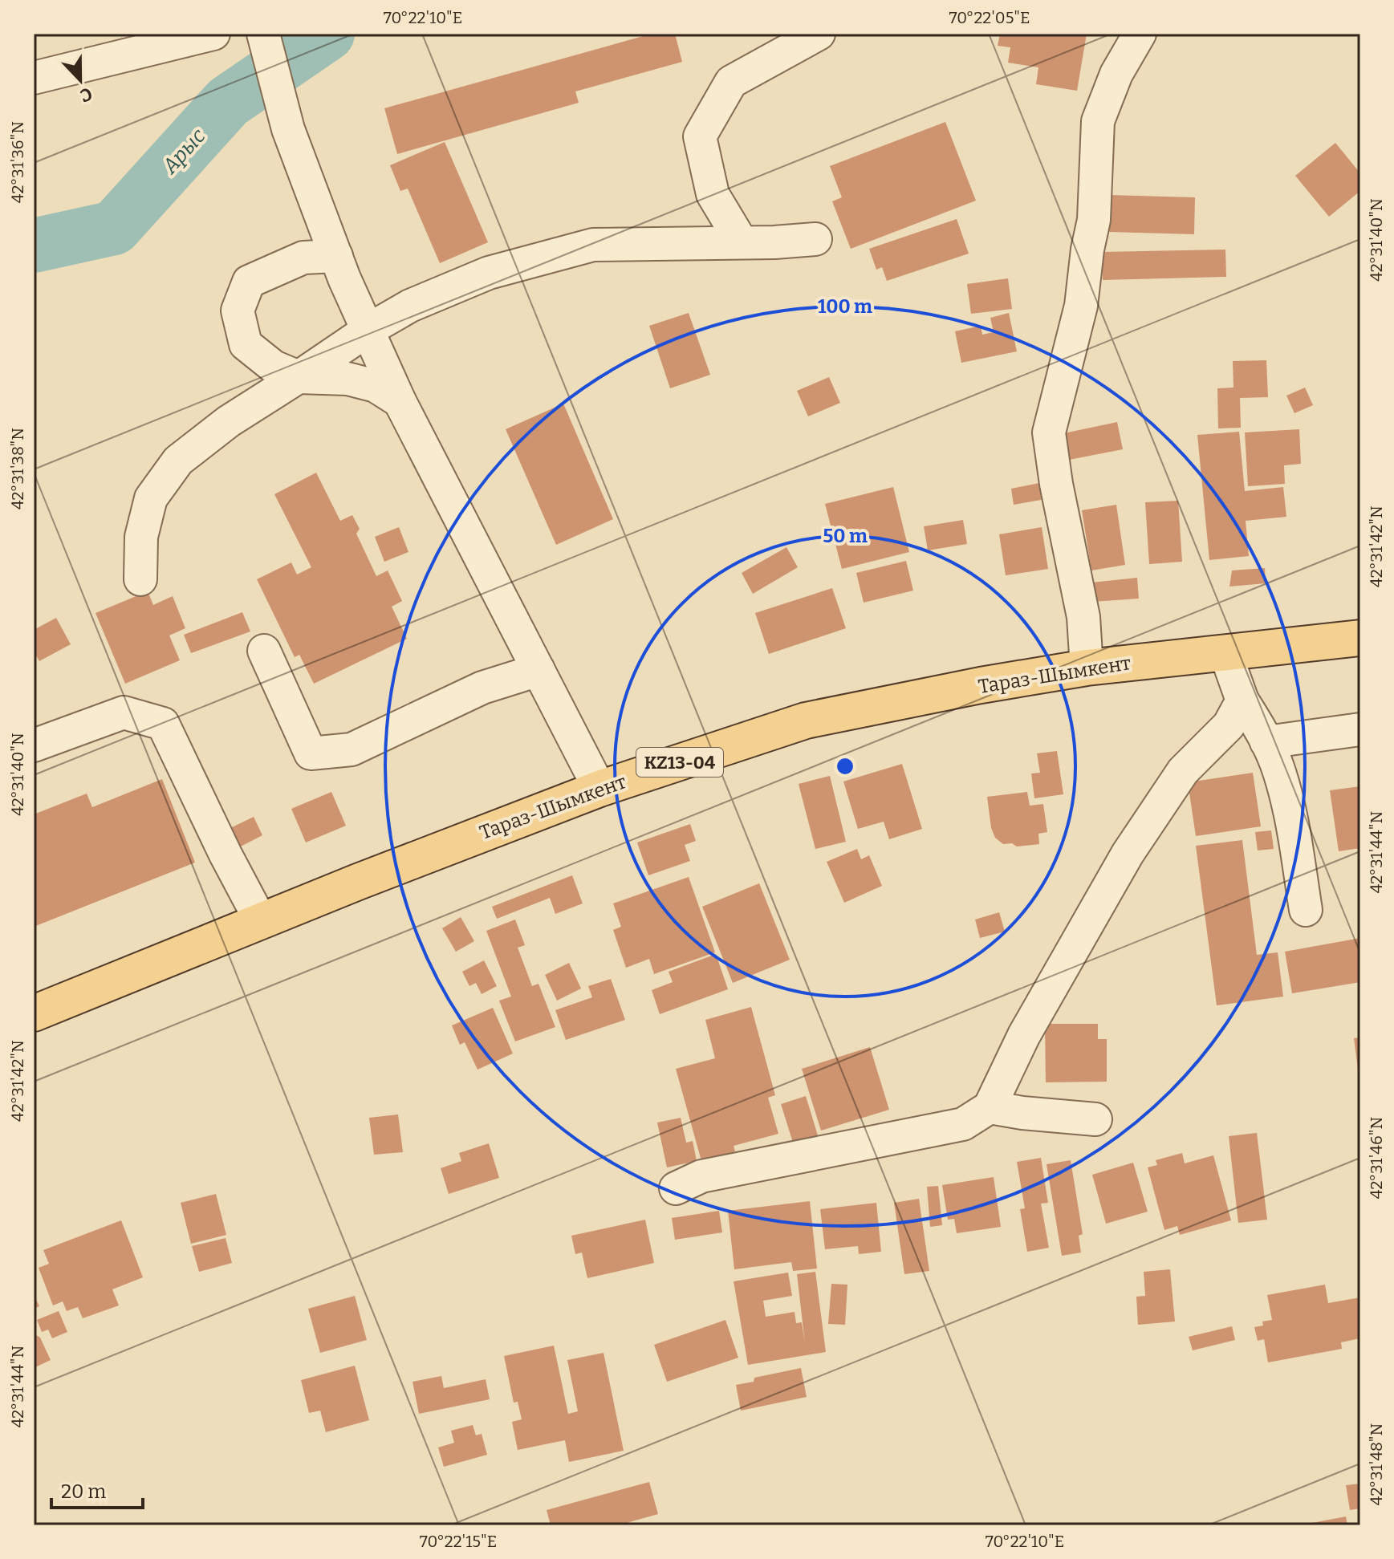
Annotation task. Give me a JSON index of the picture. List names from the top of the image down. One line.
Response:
{"streets":{"main road":["Тараз-Шымкент","KZ13-04"]},"water":["Арыс"],"scale_bar":"20 m","north":"bottom","coordinates":["70°22'10\"E","70°22'05\"E","42°31'36\"N","42°31'40\"N","42°31'38\"N","42°31'42\"N","42°31'44\"N","42°31'46\"N","42°31'48\"N","70°22'15\"E"],"rings":["100 m","50 m"]}
